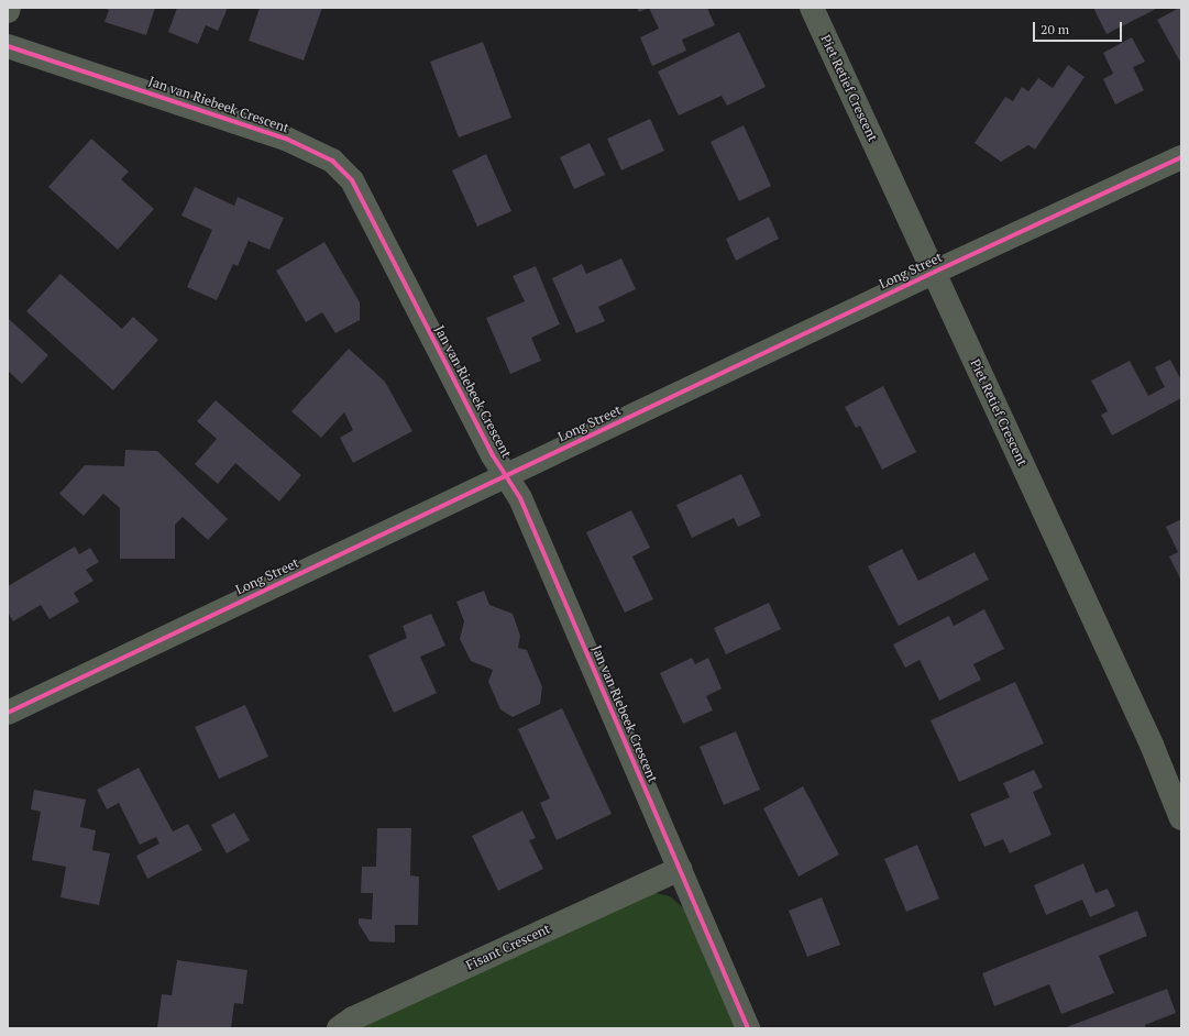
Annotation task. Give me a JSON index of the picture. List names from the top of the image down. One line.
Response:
{"streets":{"street":["Piet Retief Crescent","Jan van Riebeek Crescent","Long Street","Fisant Crescent"]},"crossings":[["Piet Retief Crescent","Long Street"],["Jan van Riebeek Crescent","Long Street"],["Jan van Riebeek Crescent","Fisant Crescent"]],"scale_bar":"20 m"}
